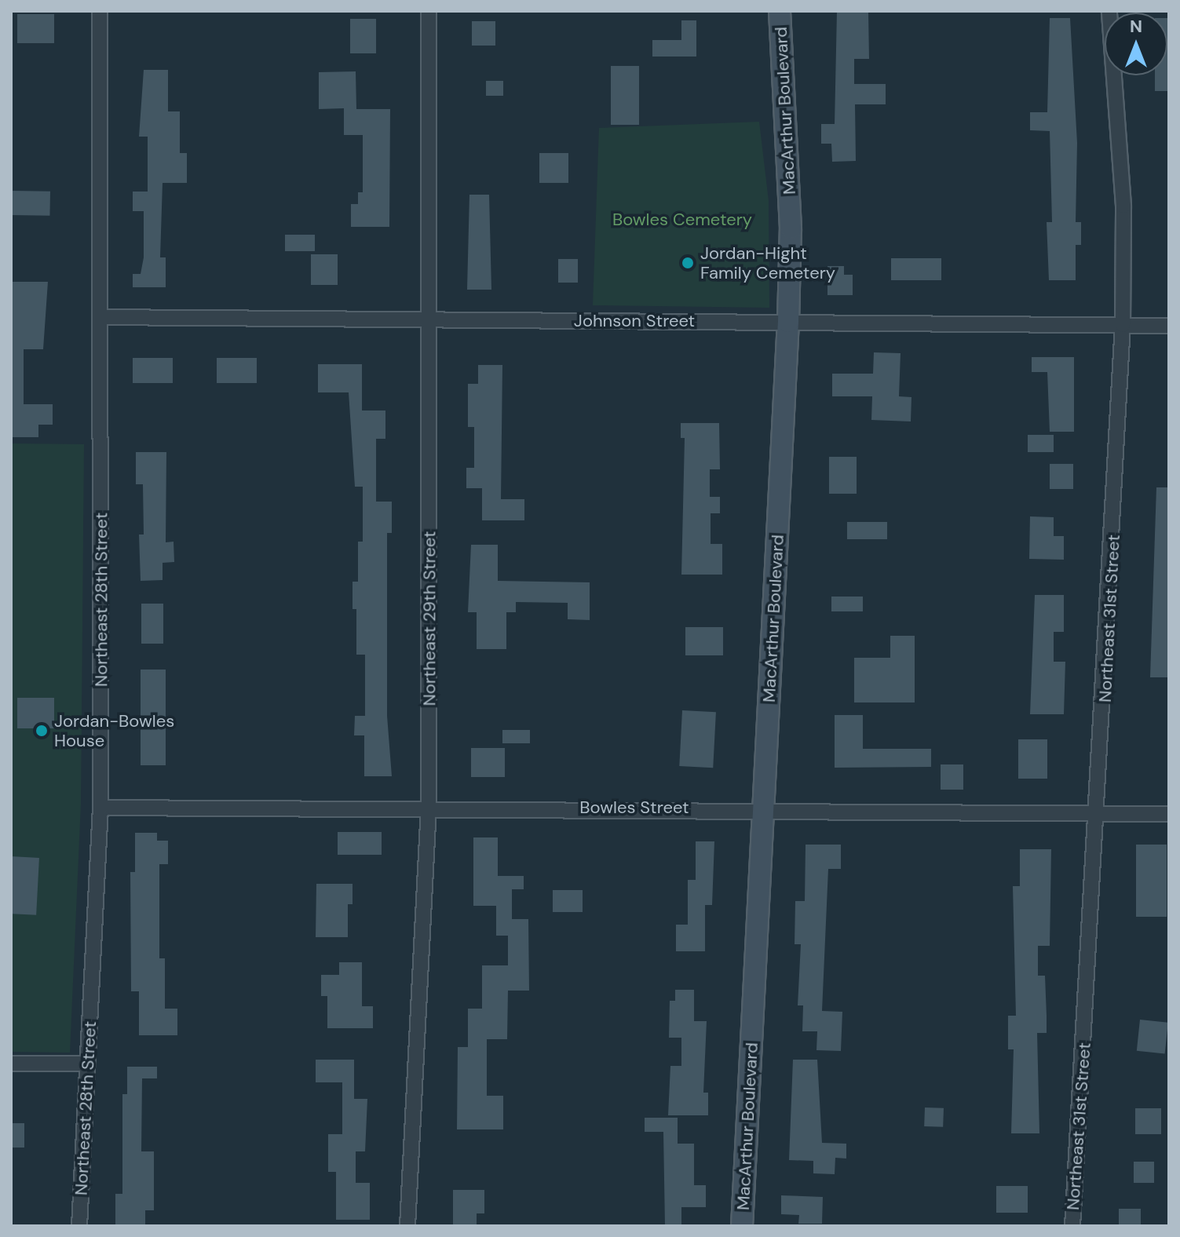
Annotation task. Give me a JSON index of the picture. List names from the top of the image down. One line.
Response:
{"streets":{"main road":["MacArthur Boulevard"],"street":["Johnson Street","Northeast 28th Street","Northeast 29th Street","Northeast 31st Street","Bowles Street"]},"crossings":[["MacArthur Boulevard","Johnson Street"],["MacArthur Boulevard","Bowles Street"],["Johnson Street","Northeast 28th Street"],["Johnson Street","Northeast 29th Street"],["Johnson Street","Northeast 31st Street"],["Northeast 28th Street","Bowles Street"],["Northeast 29th Street","Bowles Street"],["Northeast 31st Street","Bowles Street"]],"parks":["Bowles Cemetery"],"places":["Jordan-Hight Family Cemetery","Jordan-Bowles House"],"north":"top"}
